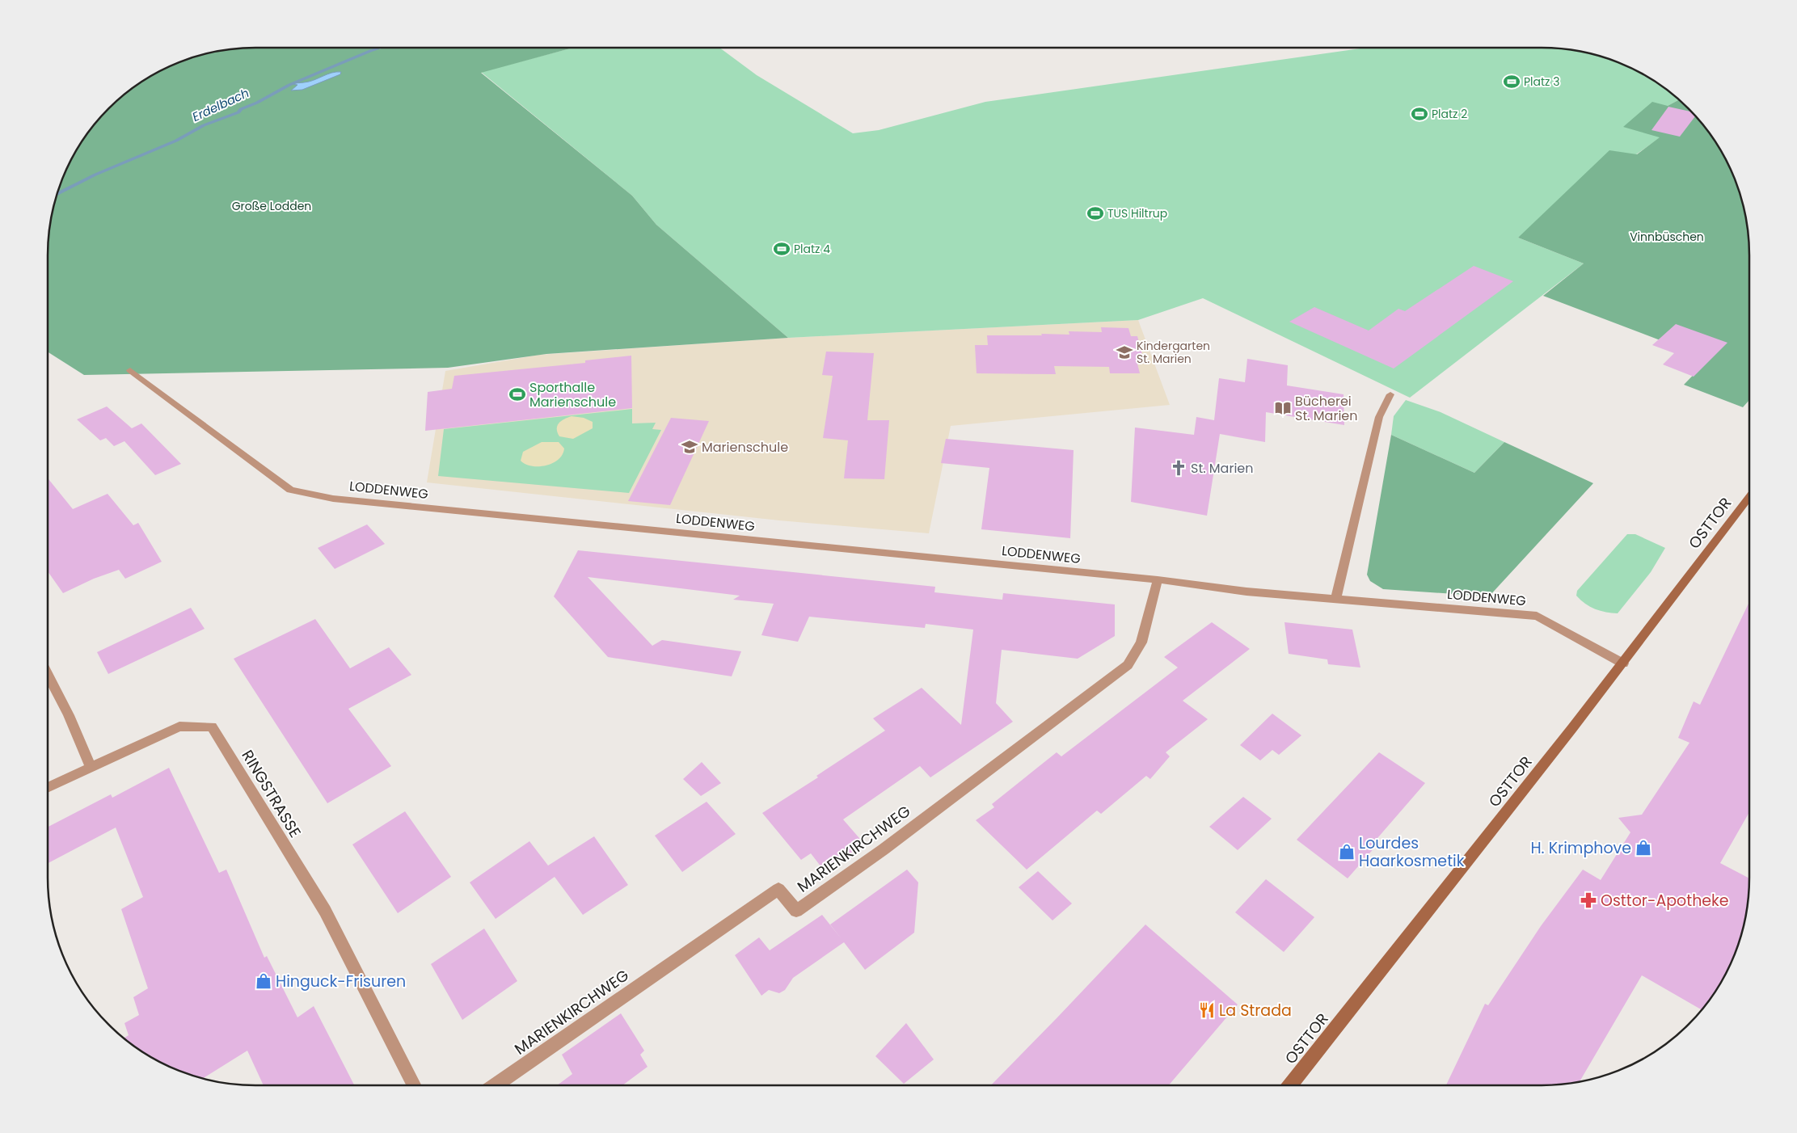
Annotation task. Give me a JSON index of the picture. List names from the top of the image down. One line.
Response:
{"streets":{"main road":["OSTTOR"],"street":["LODDENWEG","RINGSTRASSE","MARIENKIRCHWEG"]},"crossings":[["LODDENWEG","OSTTOR"],["LODDENWEG","MARIENKIRCHWEG"]],"water":["Erdelbach"],"parks":["Große Lodden","Vinnbüschen"],"places":{"sports":["Platz 3","Platz 2","TUS Hiltrup","Platz 4","Sporthalle Marienschule"],"school or university":["Kindergarten St. Marien","Marienschule"],"library":["Bücherei St. Marien"],"church":["St. Marien"],"shop":["H. Krimphove","Lourdes Haarkosmetik","Hinguck-Frisuren"],"pharmacy":["Osttor-Apotheke"],"restaurant":["La Strada"]}}
